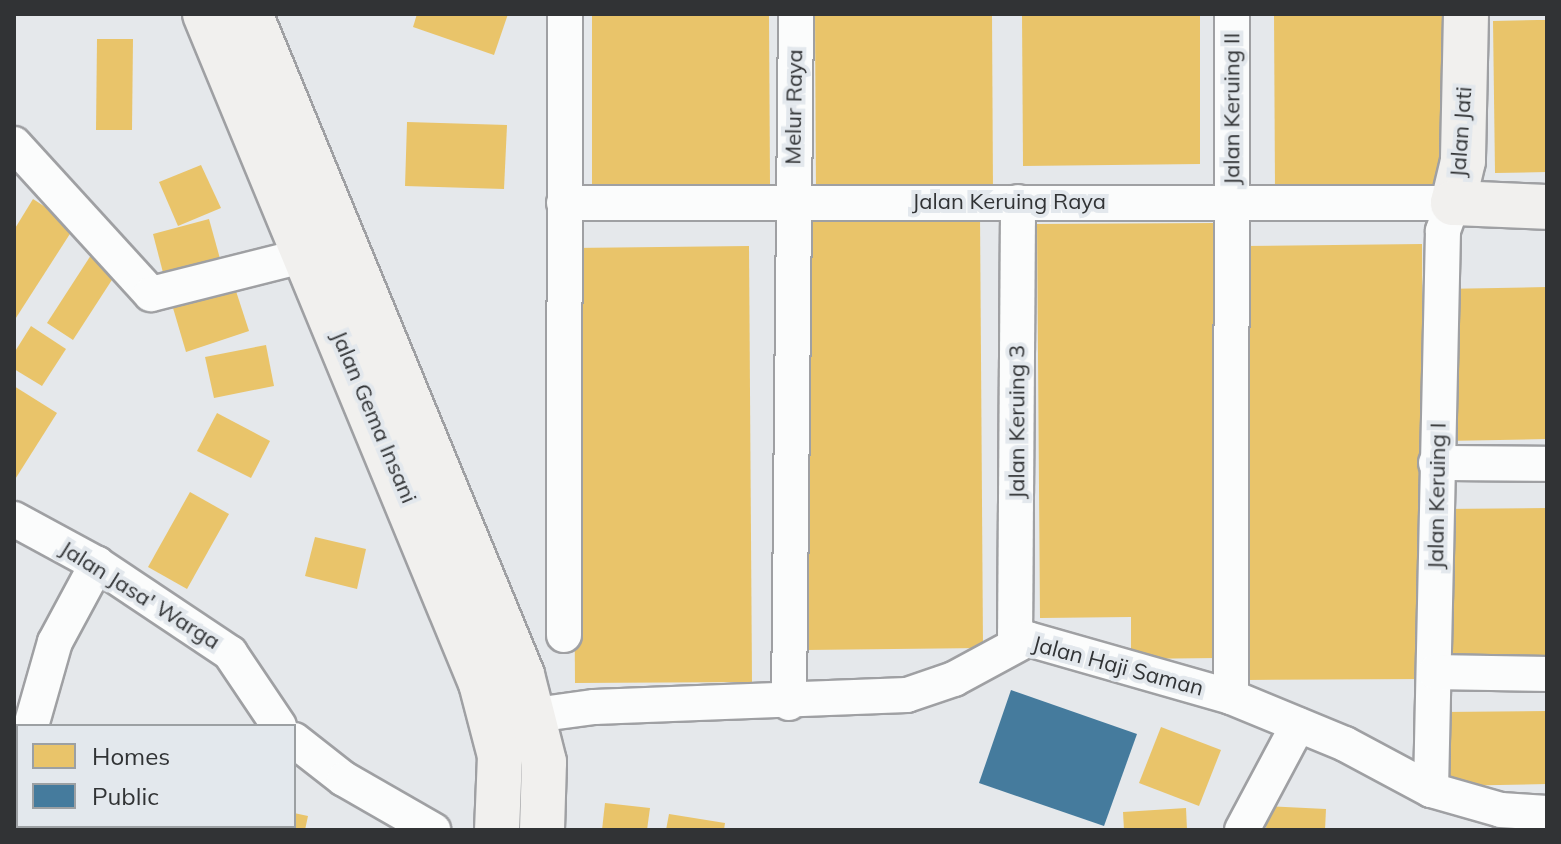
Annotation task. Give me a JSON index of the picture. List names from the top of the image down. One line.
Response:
{"streets":{"street":["Melur Raya","Jalan Keruing II","Jalan Jati","Jalan Keruing Raya","Jalan Gema Insani","Jalan Keruing 3","Jalan Keruing I","Jalan Jasa' Warga","Jalan Haji Saman"]},"crossings":[["Melur Raya","Jalan Keruing Raya"],["Melur Raya","Jalan Haji Saman"],["Jalan Keruing II","Jalan Keruing Raya"],["Jalan Keruing II","Jalan Haji Saman"],["Jalan Jati","Jalan Keruing Raya"],["Jalan Jati","Jalan Keruing I"],["Jalan Keruing Raya","Jalan Keruing 3"],["Jalan Keruing Raya","Jalan Keruing I"],["Jalan Gema Insani","Jalan Haji Saman"],["Jalan Keruing 3","Jalan Haji Saman"],["Jalan Keruing I","Jalan Haji Saman"]],"legend":["Homes","Public"]}
